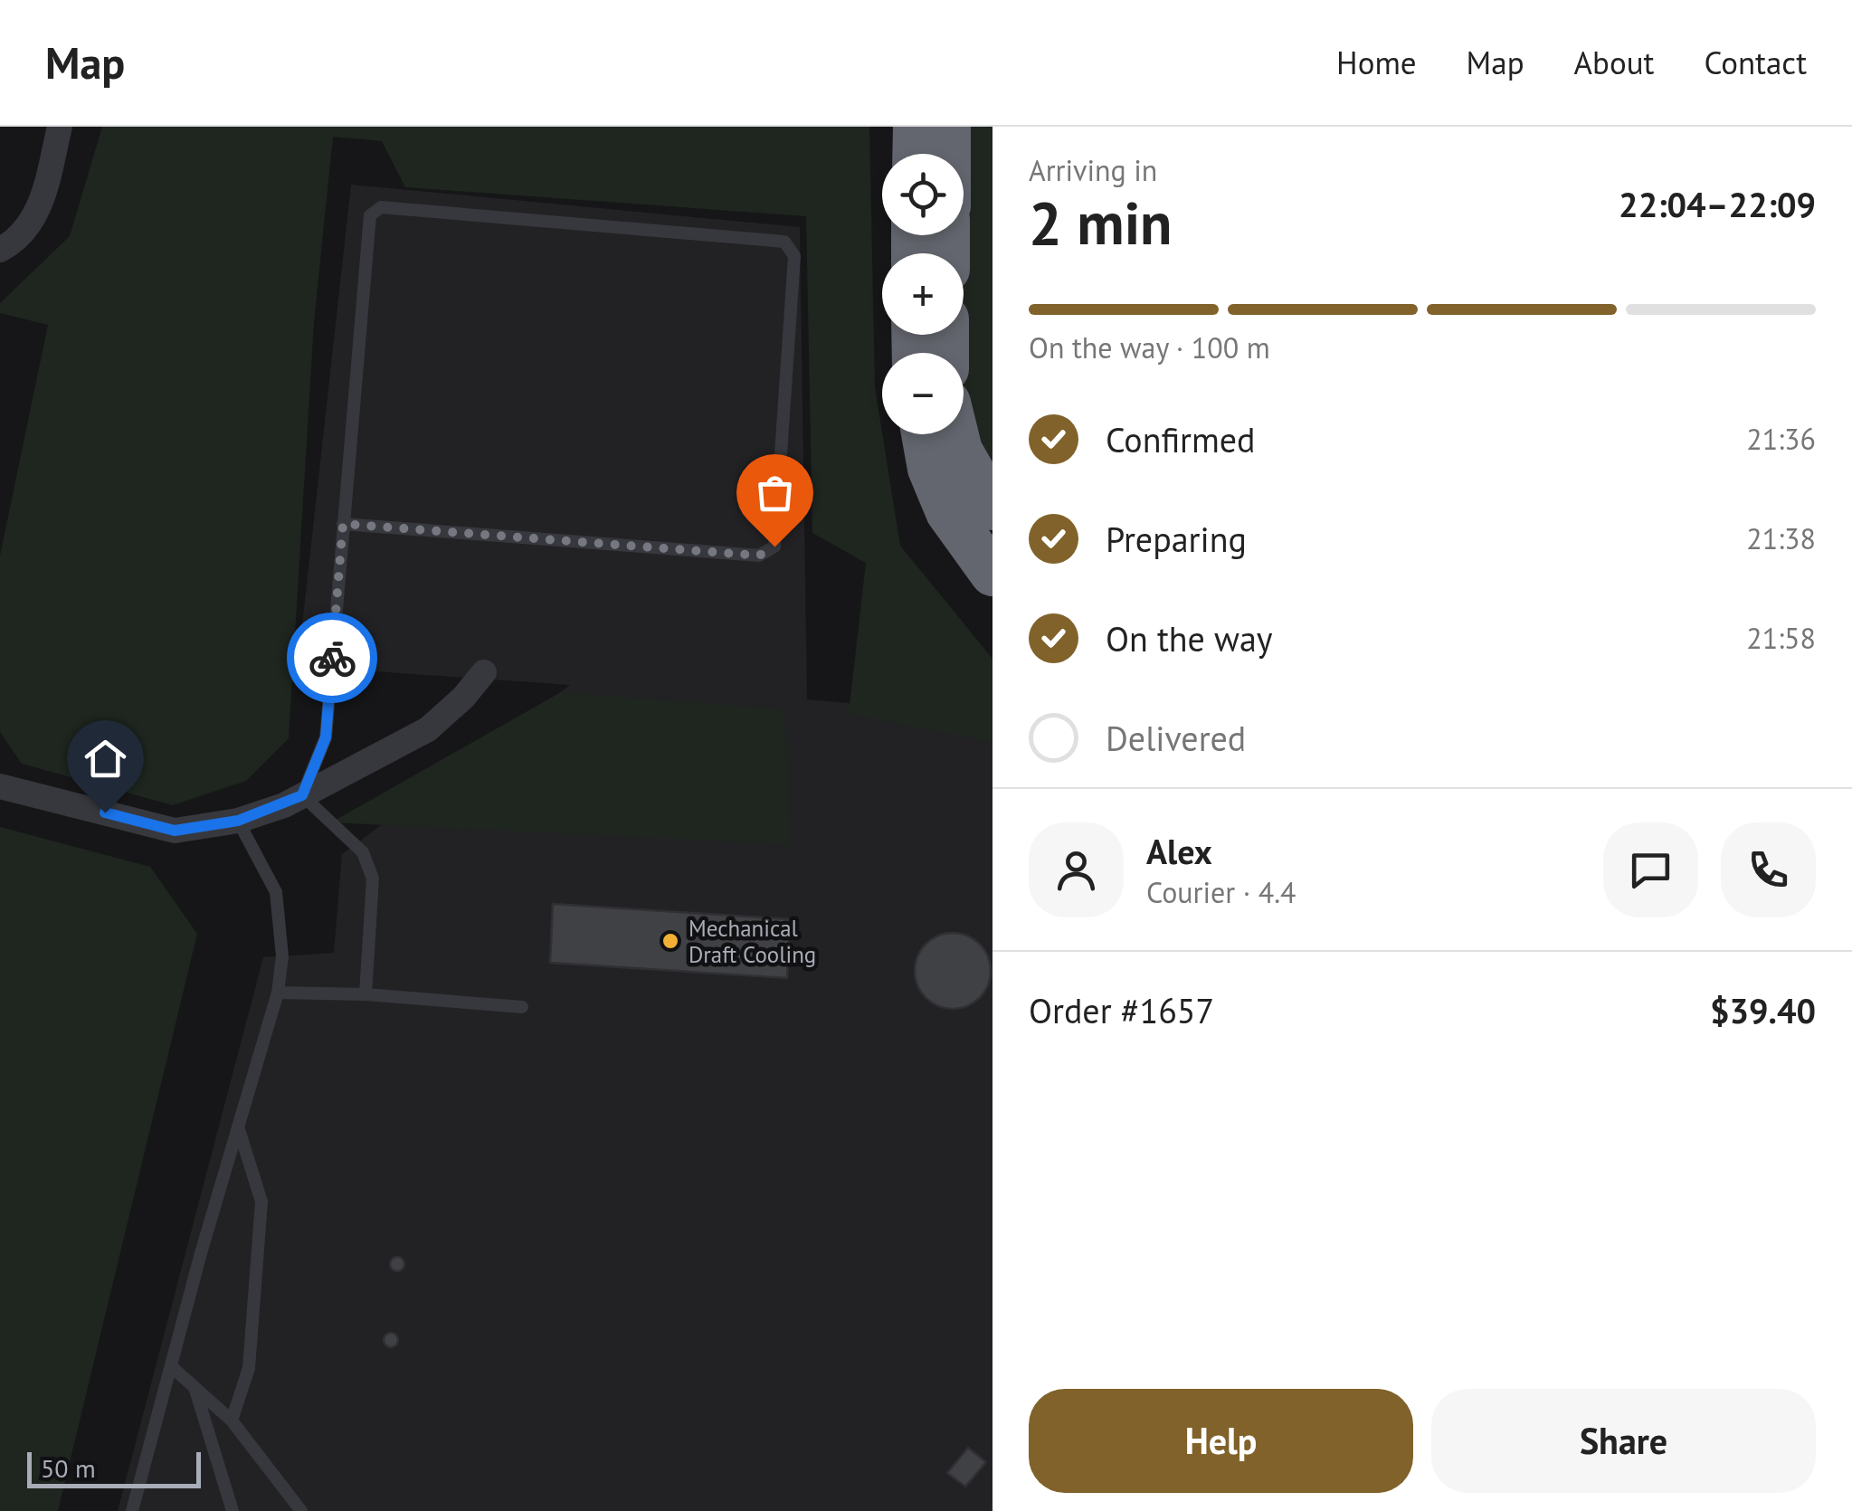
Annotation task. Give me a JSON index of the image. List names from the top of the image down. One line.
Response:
{"places":["Mechanical Draft Cooling"],"scale_bar":"50 m","page":{"header":"Map","nav":["Home","Map","About","Contact"],"heading":["2 min","Arriving in","22:04–22:09"],"panel":["Alex","Courier · 4.4","Order #1657","$39.40"],"map_buttons":["+","−"],"bar":"On the way · 100 m","list":[["Confirmed","21:36"],["Preparing","21:38"],["On the way","21:58"],"Delivered"],"buttons":["Help","Share"],"scale":"50 m"}}
